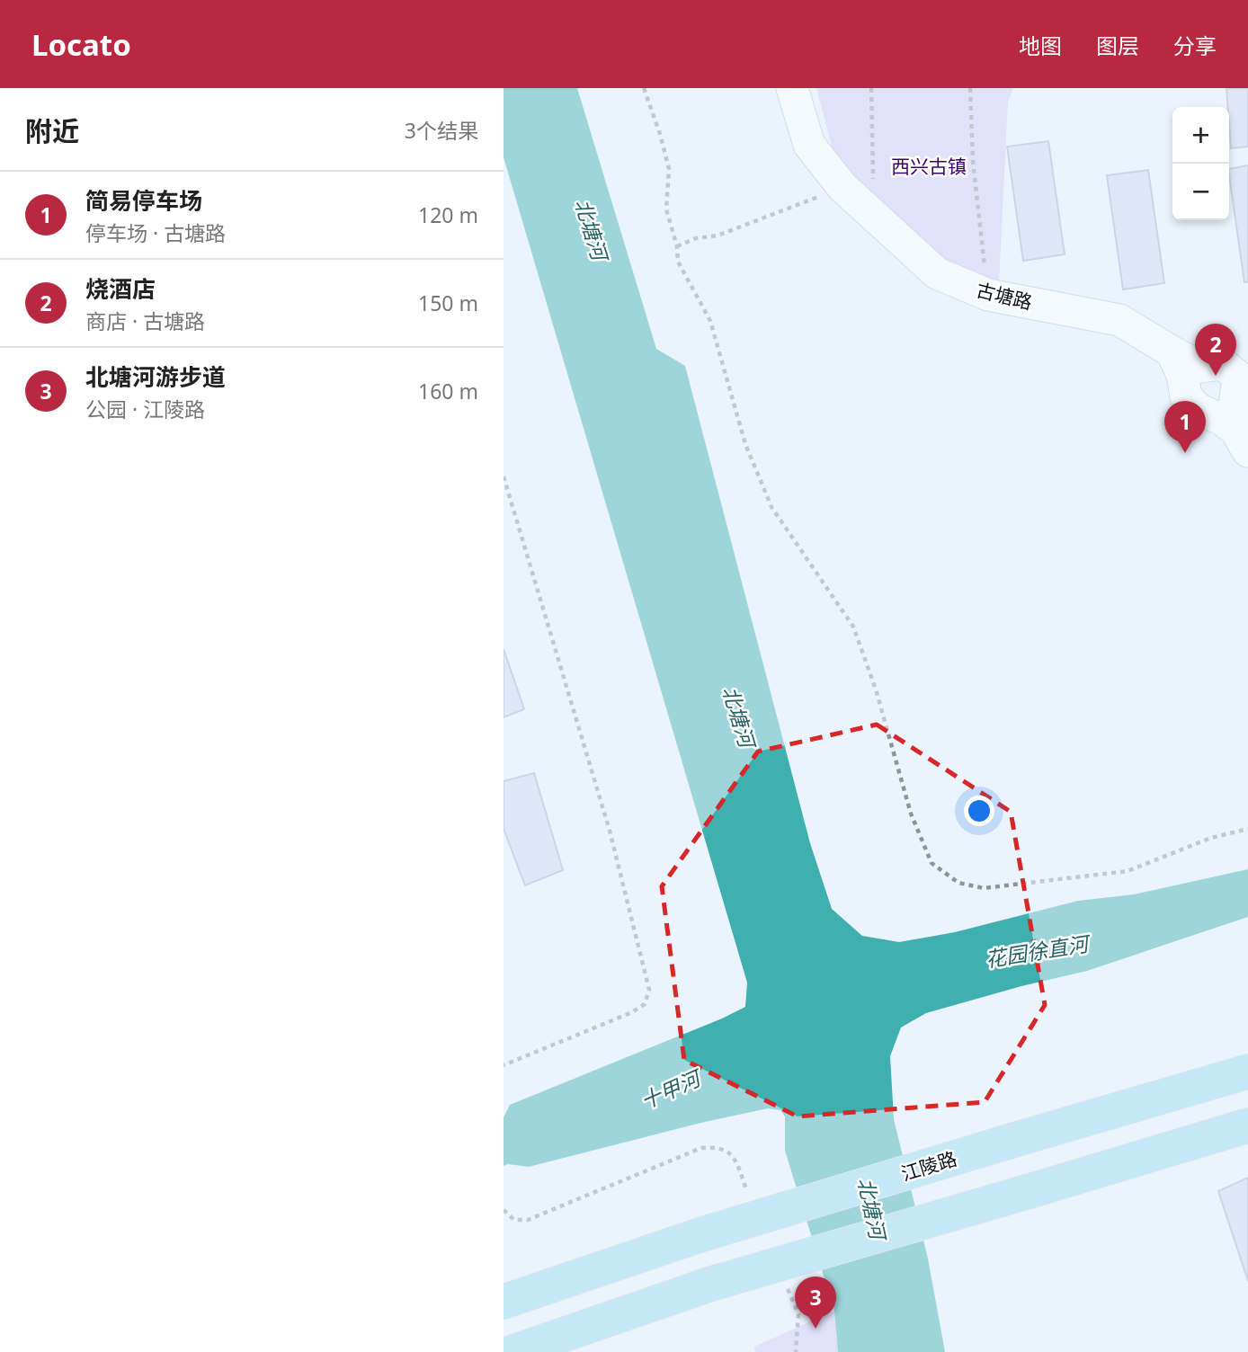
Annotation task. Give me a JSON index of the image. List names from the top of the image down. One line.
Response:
{"streets":{"main road":["江陵路"],"street":["古塘路"]},"water":["北塘河","花园徐直河","十甲河"],"parks":["西兴古镇"],"page":{"header":"Locato","nav":["地图","图层","分享"],"heading":["附近","3个结果"],"map_buttons":["+","−"],"list":[{"mark":"1","name":"简易停车场","note":"停车场 · 古塘路","value":"120 m"},{"mark":"2","name":"烧酒店","note":"商店 · 古塘路","value":"150 m"},{"mark":"3","name":"北塘河游步道","note":"公园 · 江陵路","value":"160 m"}],"pins":["2","1","3"]}}
